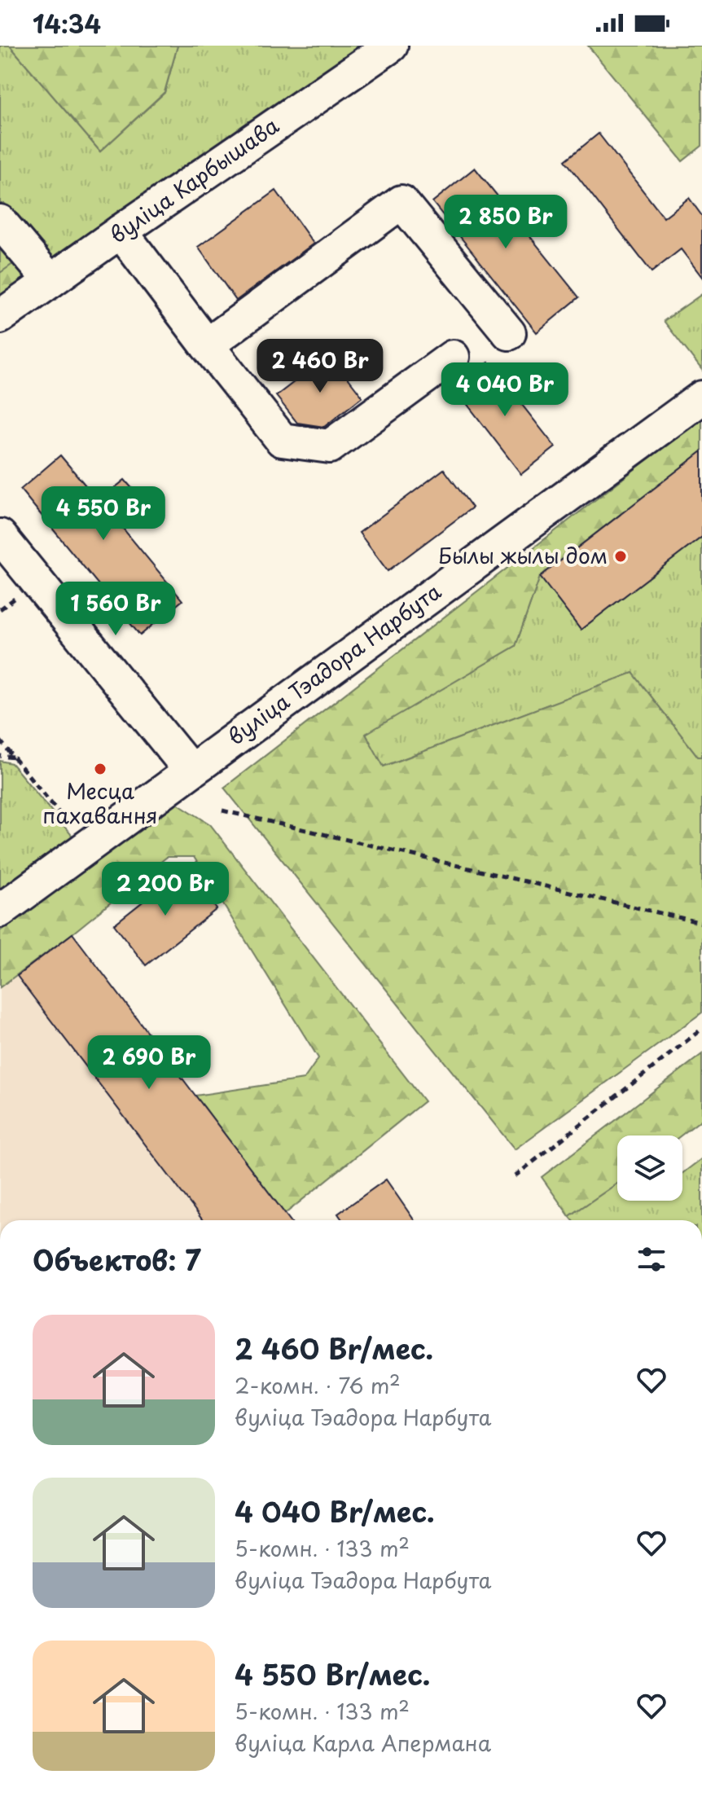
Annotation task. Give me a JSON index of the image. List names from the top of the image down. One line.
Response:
{"streets":{"street":["вуліца Карбышава","вуліца Тэадора Нарбута"]},"places":["Былы жылы дом","Месца пахавання"],"page":{"status":"14:34","price":["2 850 Br","2 460 Br","4 040 Br","4 550 Br","1 560 Br","2 200 Br","2 690 Br"],"heading":"Объектов: 7","list":[{"name":"2 460 Br/мес.","note":"2-комн. · 76 m² · вуліца Тэадора Нарбута"},{"name":"4 040 Br/мес.","note":"5-комн. · 133 m² · вуліца Тэадора Нарбута"},{"name":"4 550 Br/мес.","note":"5-комн. · 133 m² · вуліца Карла Апермана"}]}}
